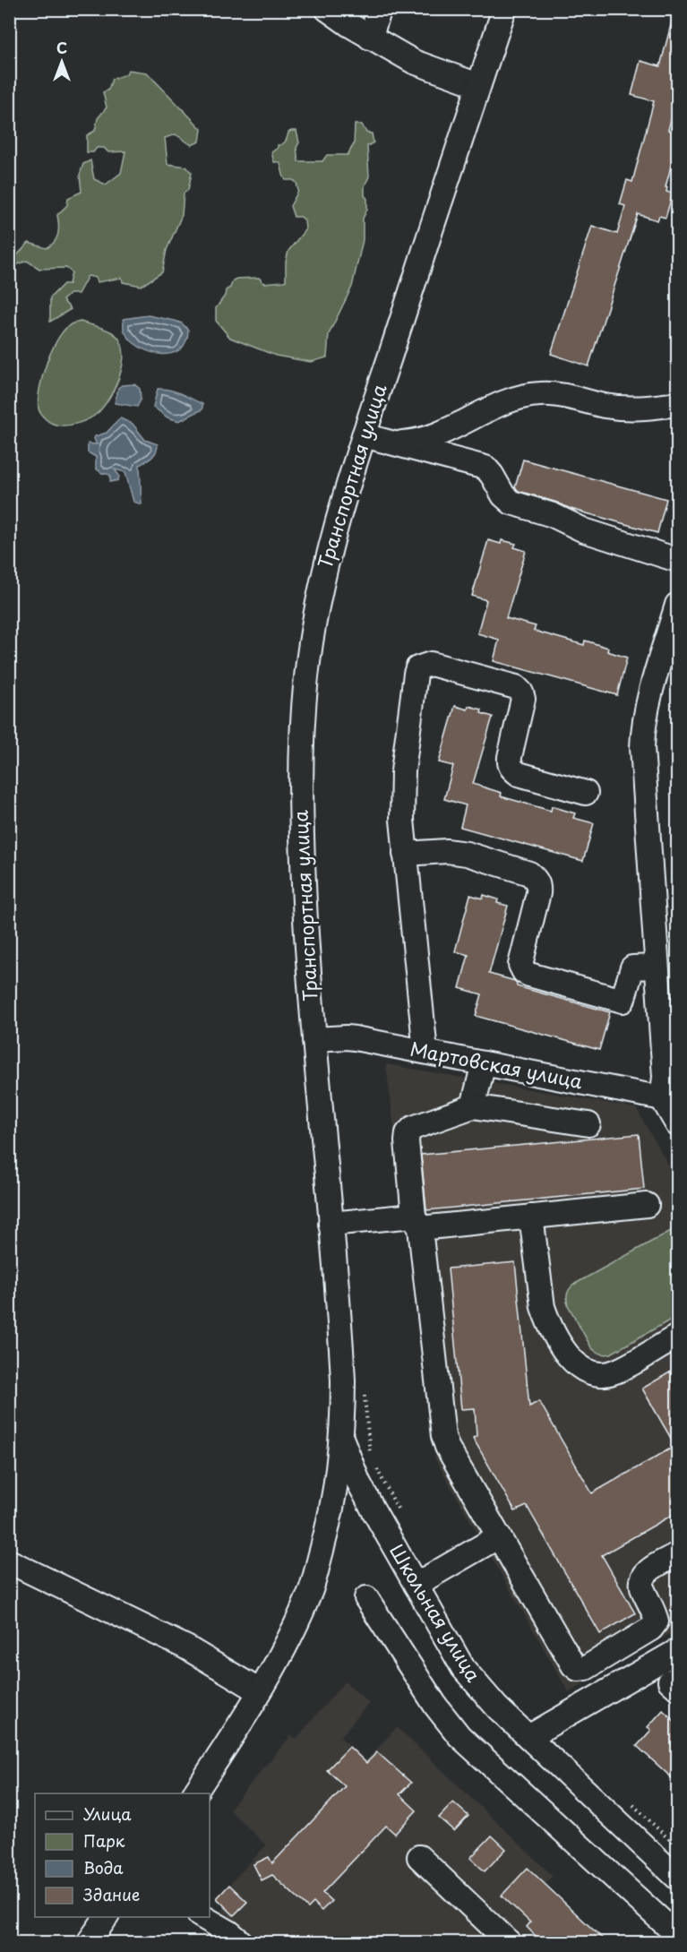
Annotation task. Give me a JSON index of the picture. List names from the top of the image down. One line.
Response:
{"streets":{"street":["Транспортная улица","Мартовская улица","Школьная улица"]},"crossings":[["Транспортная улица","Мартовская улица"],["Транспортная улица","Школьная улица"]],"legend":["Улица","Парк","Вода","Здание"],"north":"top"}
